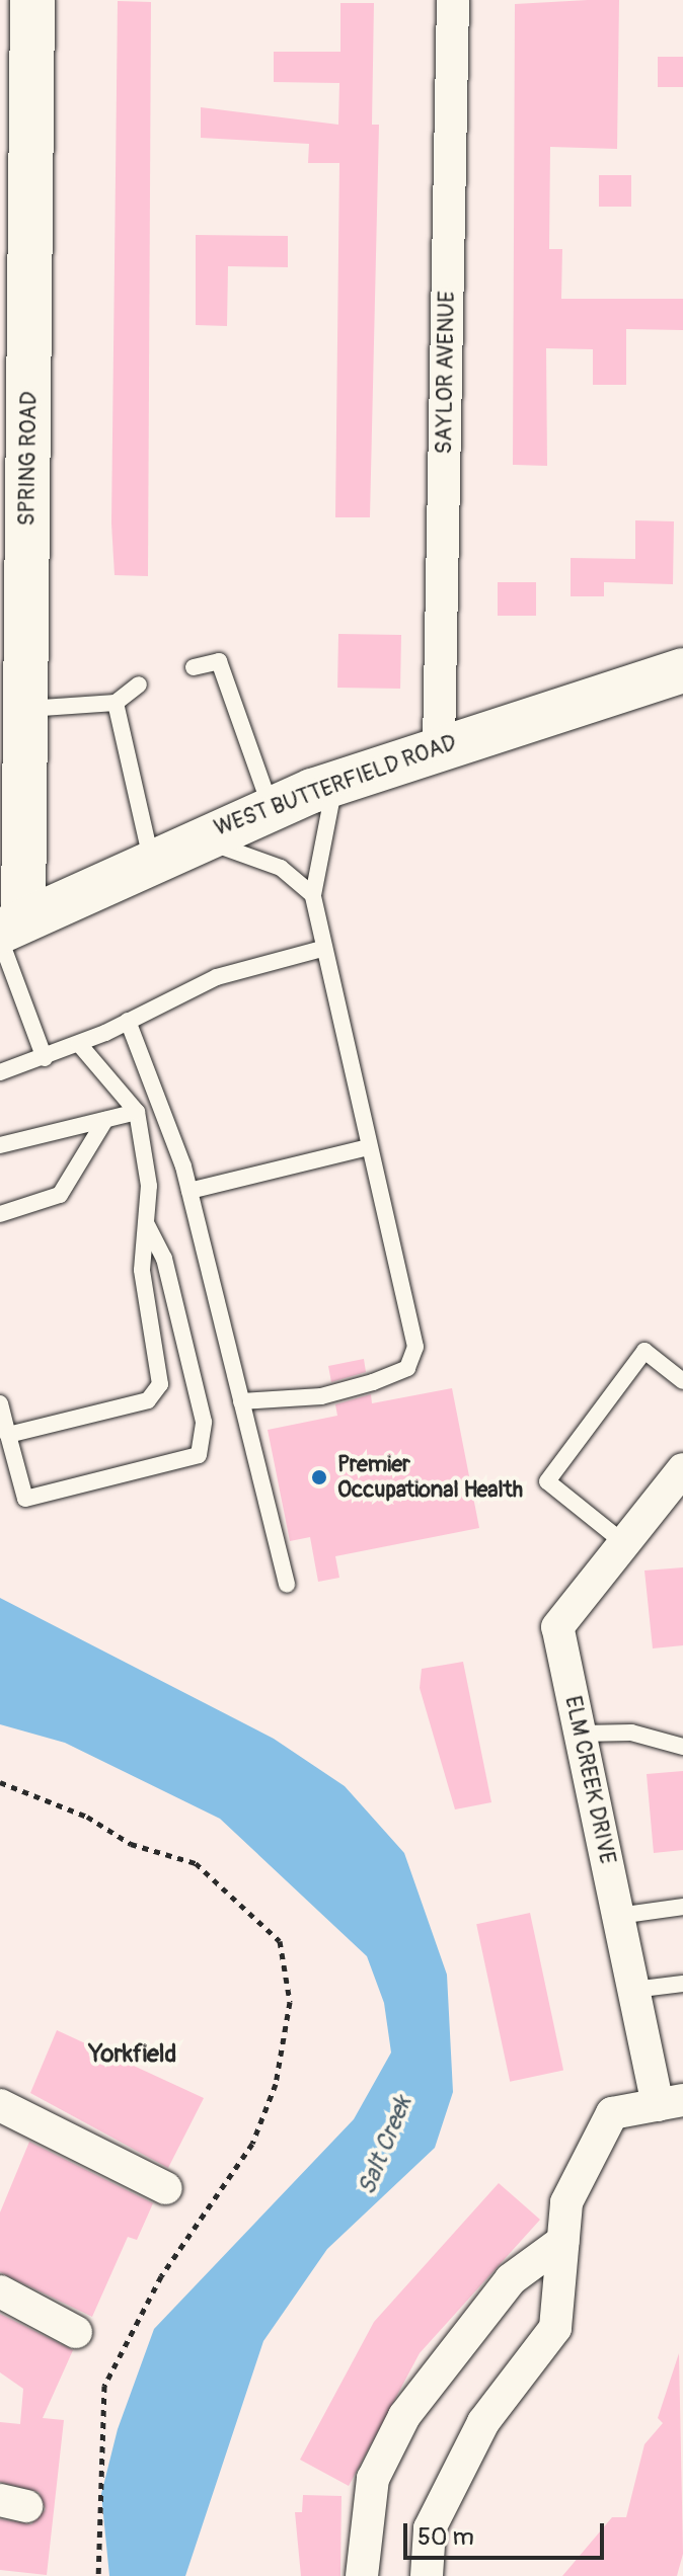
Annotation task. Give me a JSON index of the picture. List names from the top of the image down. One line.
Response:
{"streets":{"street":["SAYLOR AVENUE","SPRING ROAD","WEST BUTTERFIELD ROAD","ELM CREEK DRIVE"]},"crossings":[["SAYLOR AVENUE","WEST BUTTERFIELD ROAD"],["SPRING ROAD","WEST BUTTERFIELD ROAD"]],"districts":["Yorkfield"],"water":["Salt Creek"],"places":["Premier Occupational Health"],"scale_bar":"50 m"}
